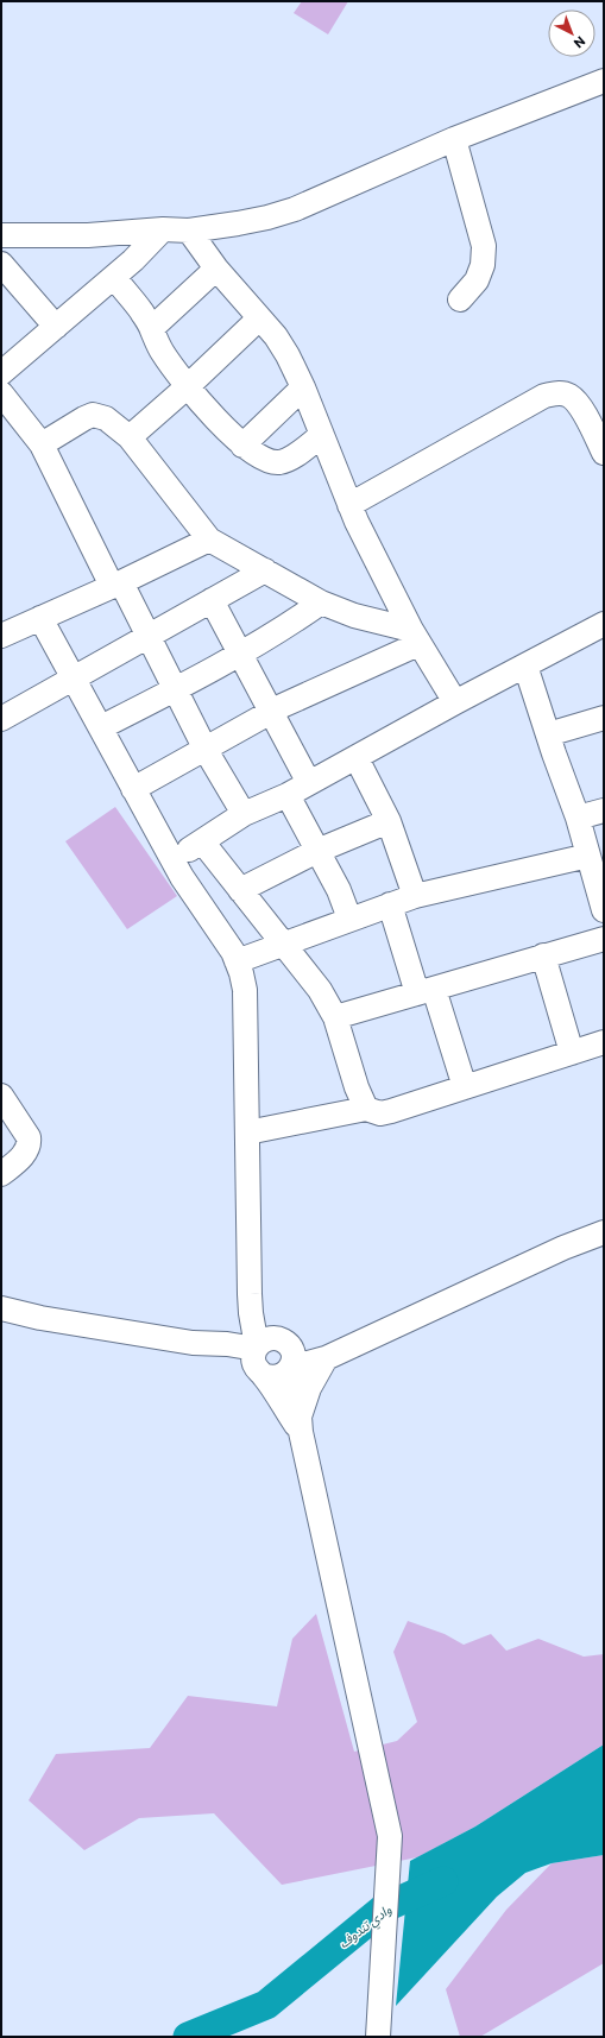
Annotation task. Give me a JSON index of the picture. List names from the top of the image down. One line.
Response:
{"water":["وادي تندوف"],"north":"bottom right"}
